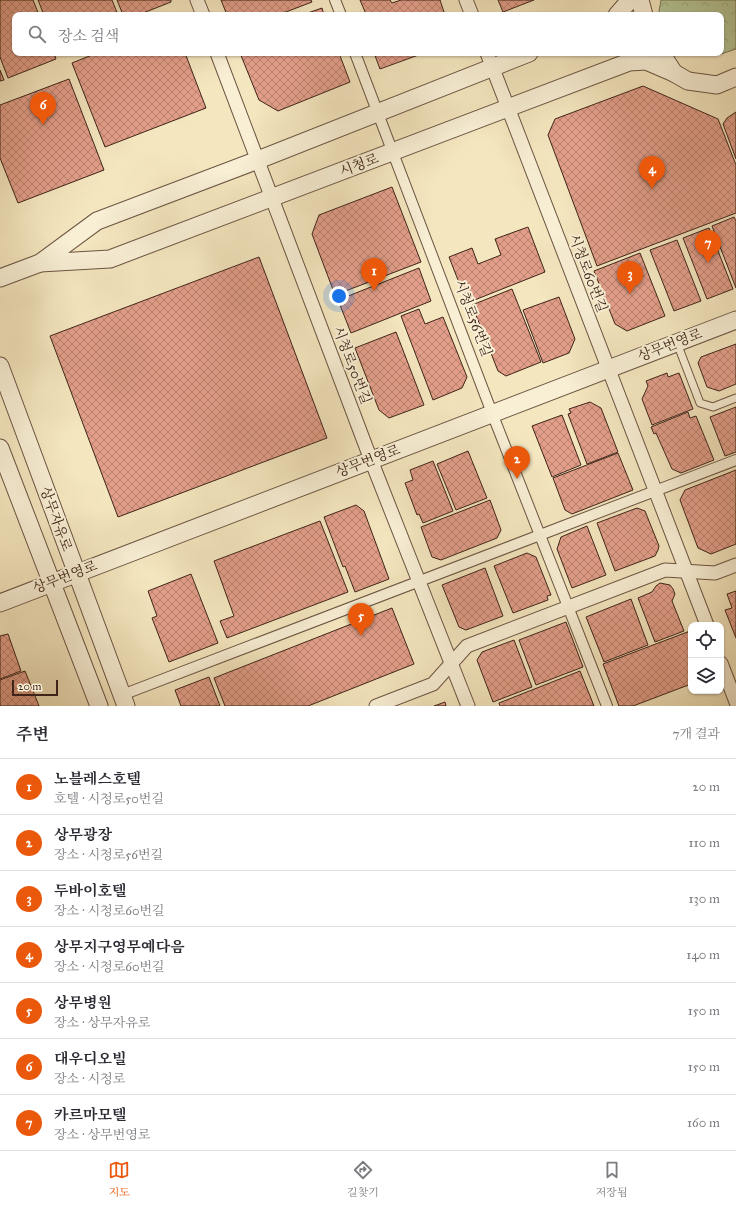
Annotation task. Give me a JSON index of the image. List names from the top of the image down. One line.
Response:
{"streets":{"street":["시청로","시청로60번길","시청로56번길","상무번영로","시청로50번길","상무자유로"]},"crossings":[["시청로","시청로60번길"],["시청로","시청로56번길"],["시청로","시청로50번길"],["시청로60번길","상무번영로"],["시청로56번길","상무번영로"],["상무번영로","시청로50번길"],["상무번영로","상무자유로"],["시청로50번길","상무자유로"]],"scale_bar":"20 m","page":{"search":"장소 검색","pins":["6","4","7","1","3","2","5"],"scale":"20 m","heading":["주변","7개 결과"],"list":[{"mark":"1","name":"노블레스호텔","note":"호텔 · 시청로50번길","value":"20 m"},{"mark":"2","name":"상무광장","note":"장소 · 시청로56번길","value":"110 m"},{"mark":"3","name":"두바이호텔","note":"장소 · 시청로60번길","value":"130 m"},{"mark":"4","name":"상무지구영무예다음","note":"장소 · 시청로60번길","value":"140 m"},{"mark":"5","name":"상무병원","note":"장소 · 상무자유로","value":"150 m"},{"mark":"6","name":"대우디오빌","note":"장소 · 시청로","value":"150 m"},{"mark":"7","name":"카르마모텔","note":"장소 · 상무번영로","value":"160 m"}],"nav":["지도","길찾기","저장됨"]}}
